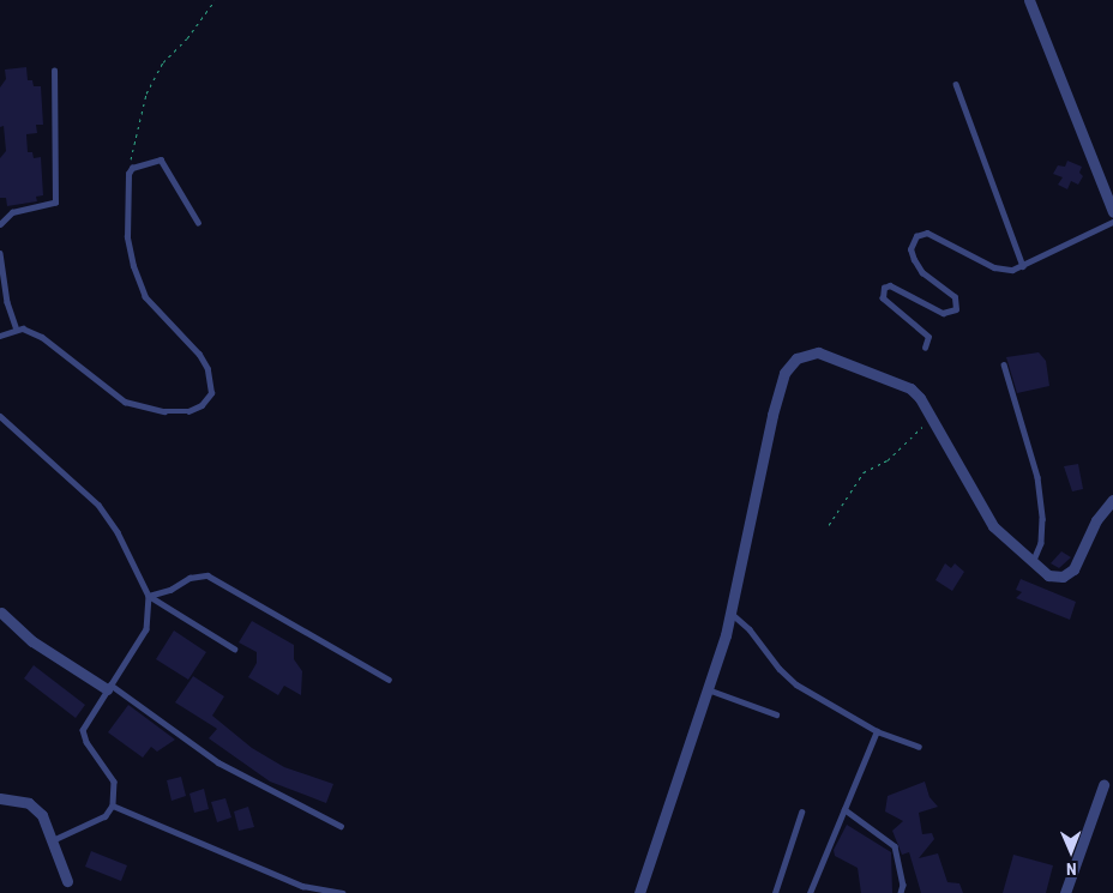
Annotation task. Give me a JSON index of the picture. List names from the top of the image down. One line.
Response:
{"north":"bottom"}
